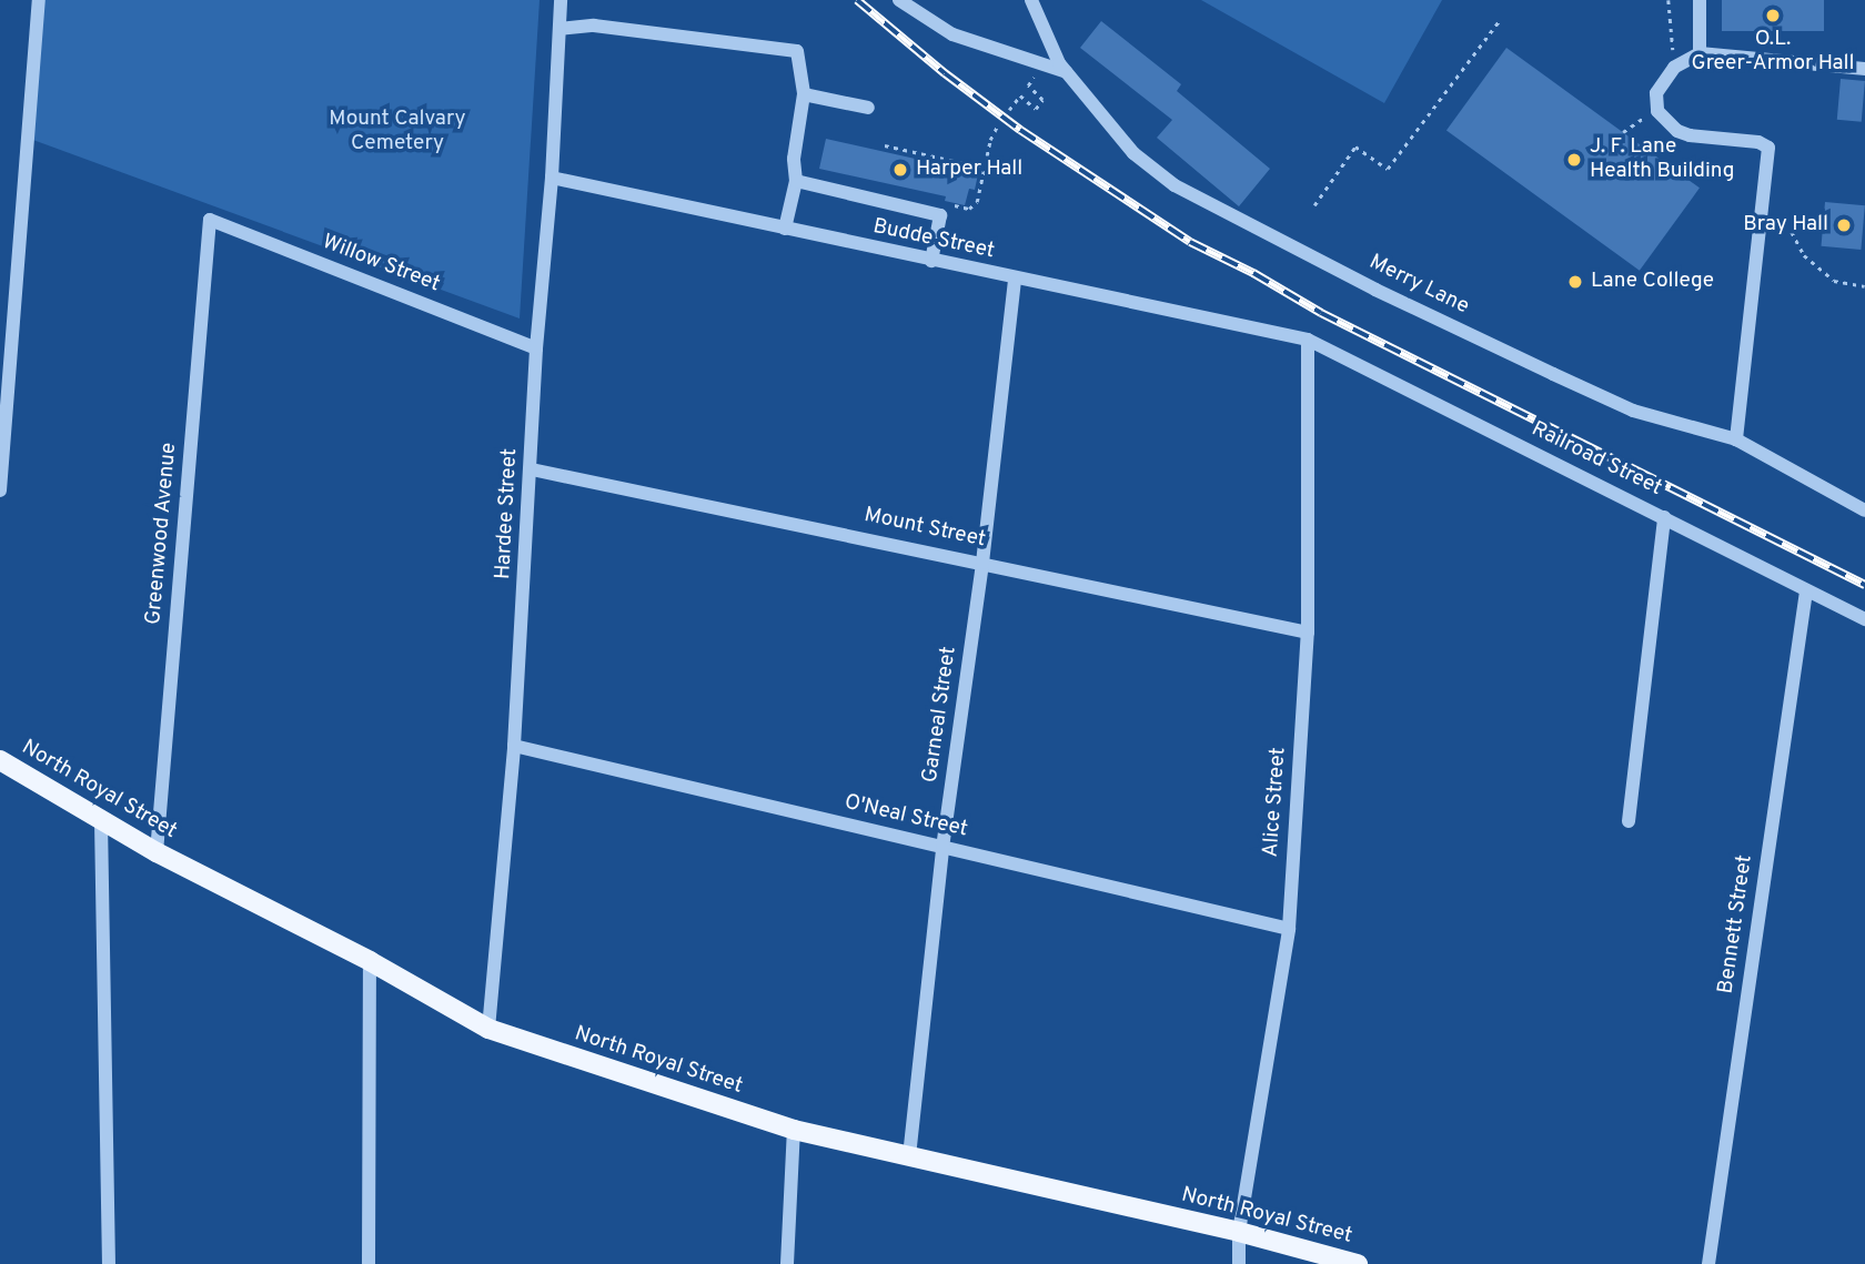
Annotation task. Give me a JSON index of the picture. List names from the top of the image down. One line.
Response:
{"streets":{"main road":["North Royal Street"],"street":["Budde Street","Willow Street","Merry Lane","Railroad Street","Hardee Street","Mount Street","Greenwood Avenue","Garneal Street","Alice Street","O'Neal Street","Bennett Street"]},"crossings":[["Budde Street","Railroad Street"],["Budde Street","Hardee Street"],["Budde Street","Garneal Street"],["Budde Street","Alice Street"],["Willow Street","Hardee Street"],["Willow Street","Greenwood Avenue"],["Railroad Street","Alice Street"],["Railroad Street","Bennett Street"],["Hardee Street","Mount Street"],["Hardee Street","North Royal Street"],["Hardee Street","O'Neal Street"],["Mount Street","Garneal Street"],["Mount Street","Alice Street"],["Greenwood Avenue","North Royal Street"],["Garneal Street","North Royal Street"],["Garneal Street","O'Neal Street"],["North Royal Street","Alice Street"],["Alice Street","O'Neal Street"]],"parks":["Mount Calvary Cemetery"],"places":["O.L. Greer-Armor Hall","J. F. Lane Health Building","Harper Hall","Bray Hall","Lane College"]}
